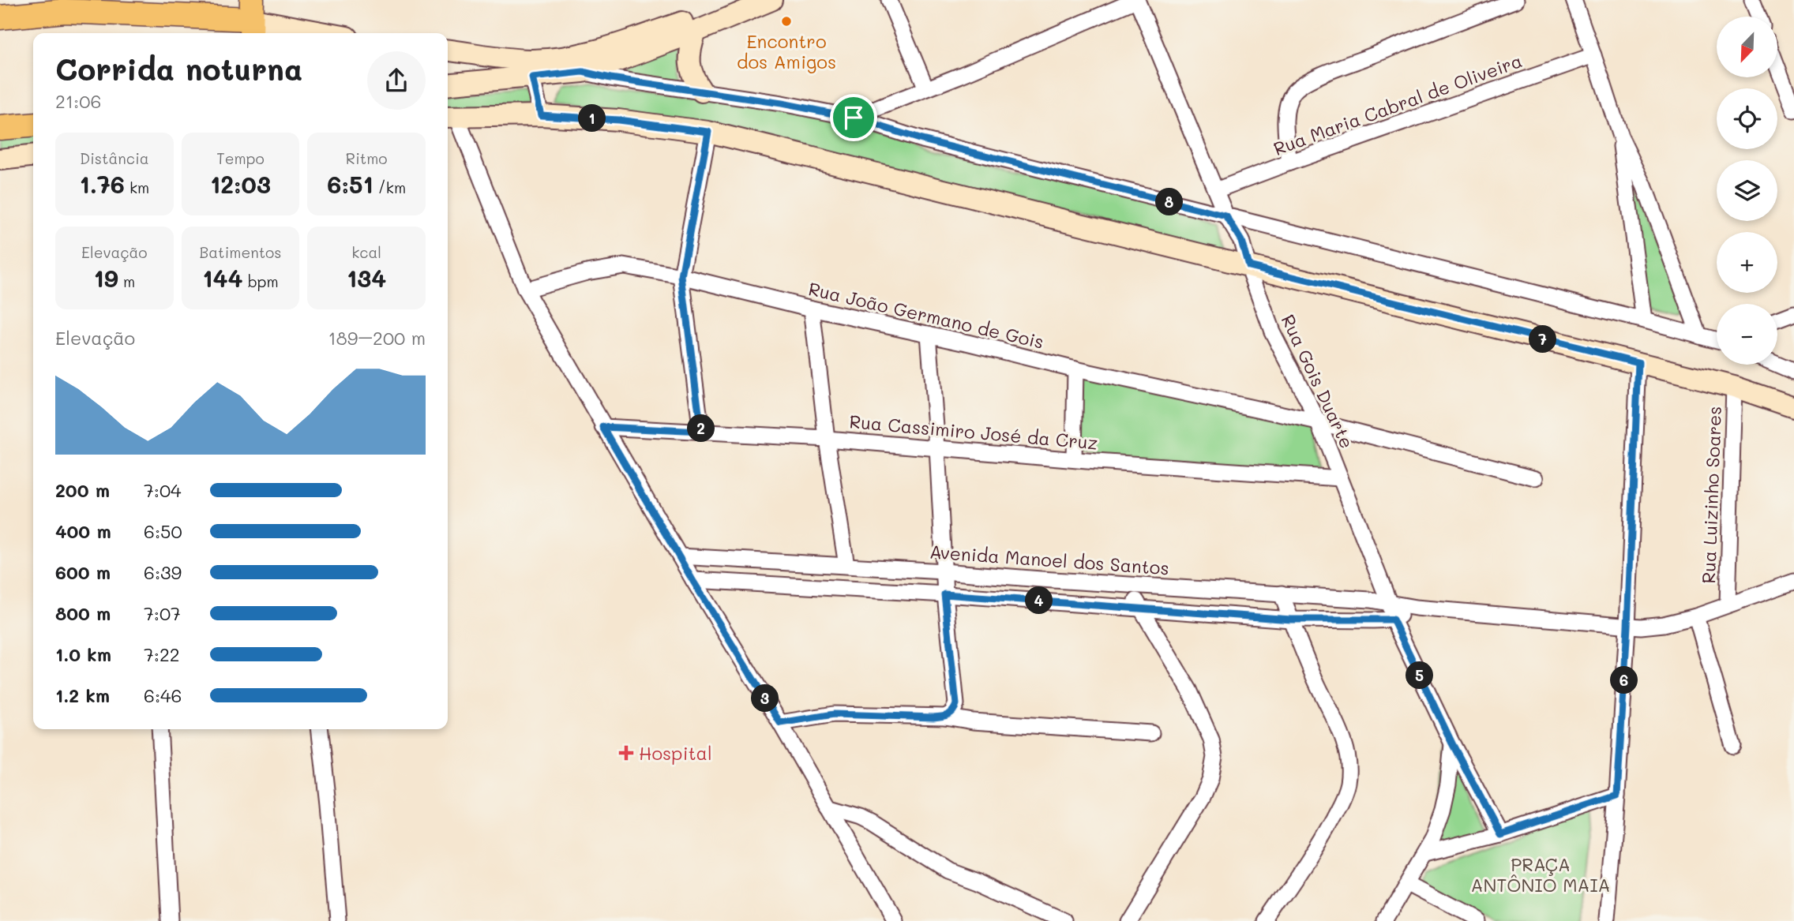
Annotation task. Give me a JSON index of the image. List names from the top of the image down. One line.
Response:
{"streets":{"street":["Rua Maria Cabral de Oliveira","Rua João Germano de Gois","Rua Gois Duarte","Rua Cassimiro José da Cruz","Rua Luizinho Soares","Avenida Manoel dos Santos"]},"crossings":[["Rua Maria Cabral de Oliveira","Rua Gois Duarte"],["Rua João Germano de Gois","Rua Gois Duarte"],["Rua Gois Duarte","Rua Cassimiro José da Cruz"],["Rua Gois Duarte","Avenida Manoel dos Santos"],["Rua Luizinho Soares","Avenida Manoel dos Santos"]],"parks":["PRAÇA ANTÔNIO MAIA"],"places":{"other":["Encontro dos Amigos"],"health":["Hospital"]},"north":"bottom left","page":{"map_buttons":["+","−"],"heading":["Corrida noturna","21:06"],"pins":["1","8","7","2","4","5","6","3"],"stats":[["Distância","1.76 km"],["Tempo","12:03"],["Ritmo","6:51 /km"],["Elevação","19 m"],["Batimentos","144 bpm"],["kcal","134"]],"chart":["Elevação","189–200 m"],"list":[{"name":"200 m","note":"7:04"},{"name":"400 m","note":"6:50"},{"name":"600 m","note":"6:39"},{"name":"800 m","note":"7:07"},{"name":"1.0 km","note":"7:22"},{"name":"1.2 km","note":"6:46"}]}}
